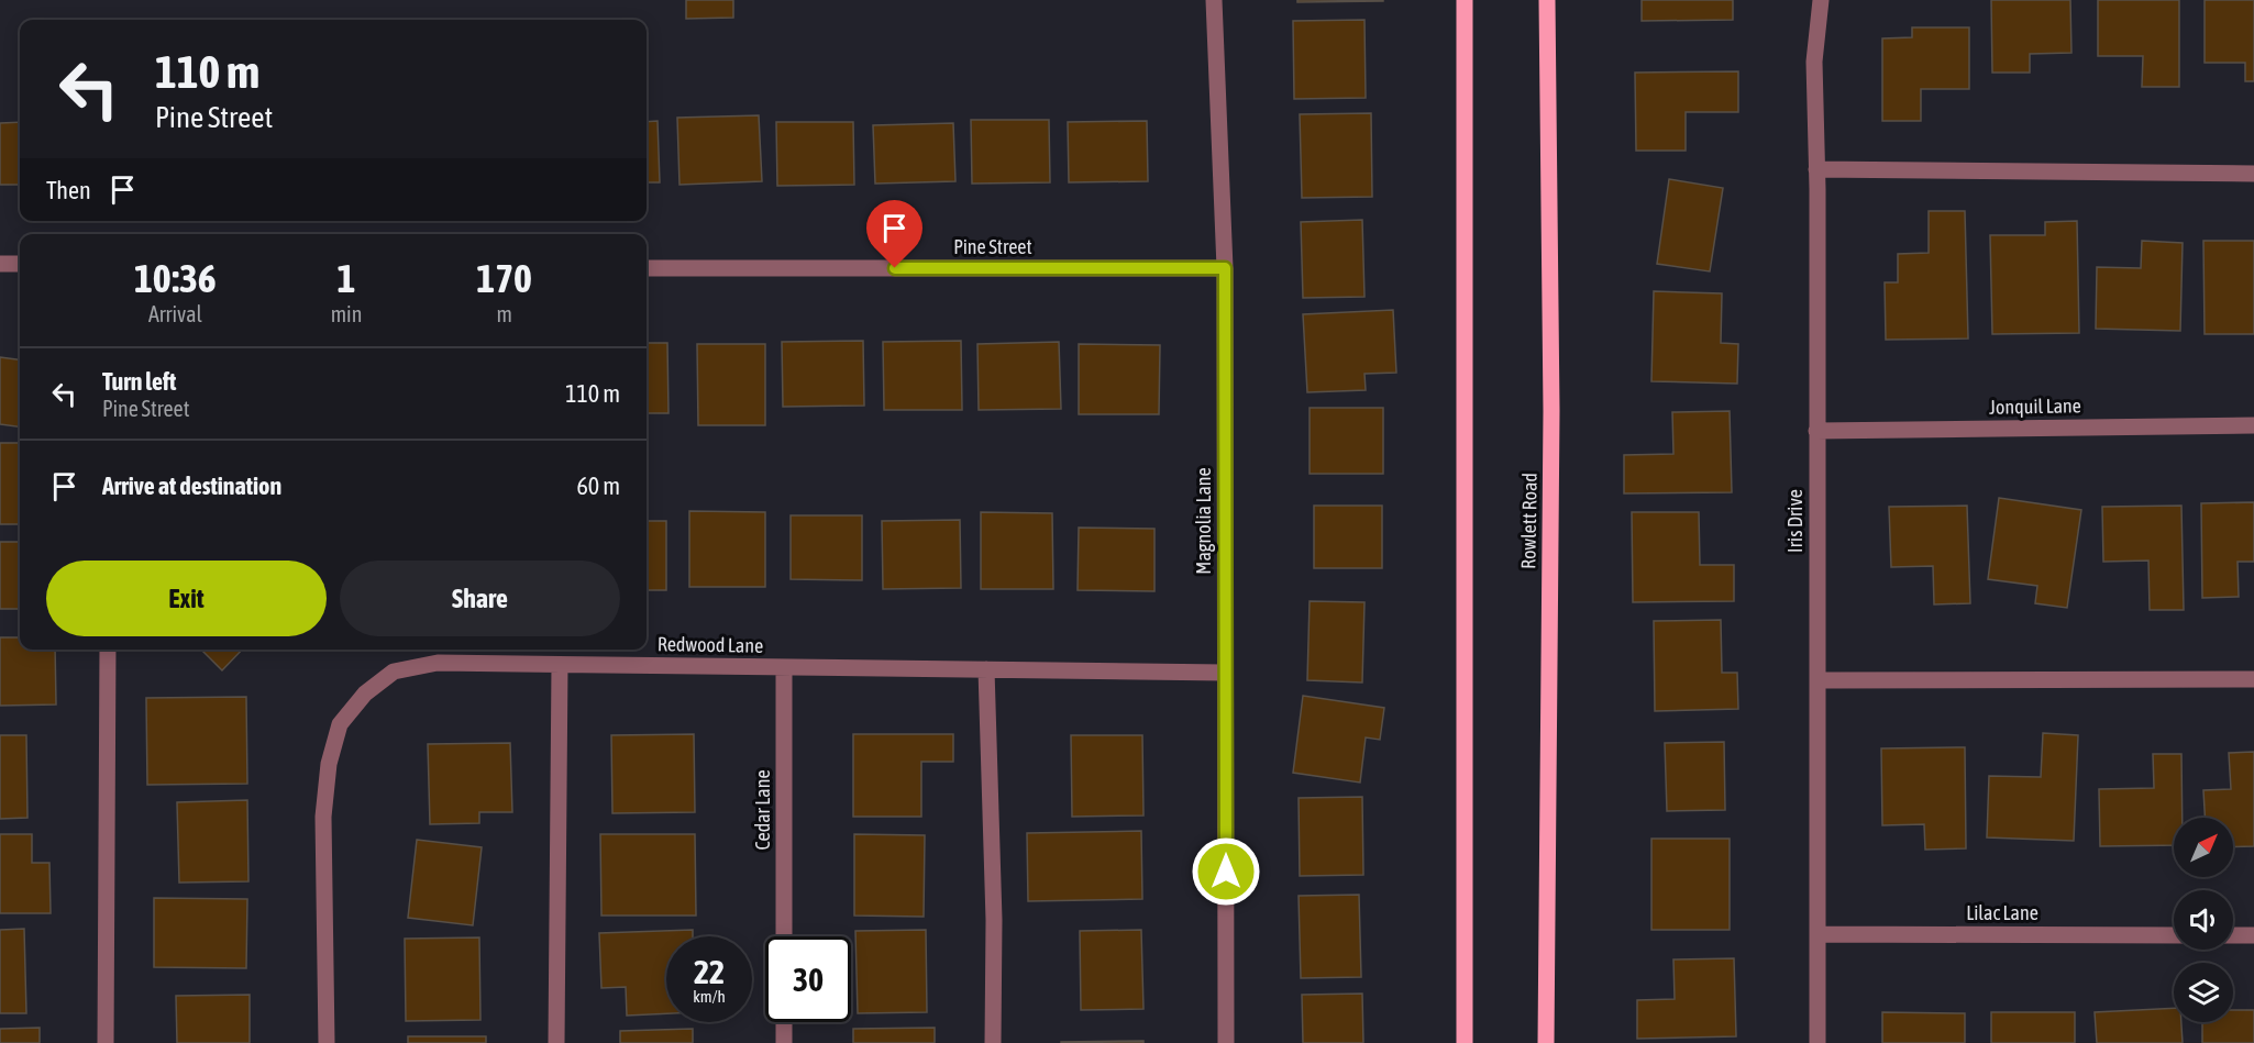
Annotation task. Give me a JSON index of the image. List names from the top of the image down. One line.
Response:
{"streets":{"main road":["Rowlett Road"],"street":["Pine Street","Jonquil Lane","Magnolia Lane","Iris Drive","Redwood Lane","Cedar Lane","Lilac Lane"]},"crossings":[["Pine Street","Magnolia Lane"],["Jonquil Lane","Iris Drive"],["Magnolia Lane","Redwood Lane"],["Iris Drive","Lilac Lane"],["Redwood Lane","Cedar Lane"]],"north":"top right","page":{"turn":["110 m","Pine Street"],"then":"Then","eta":["10:36","Arrival","1","min","170","m"],"list":[{"name":"Turn left","note":"Pine Street","value":"110 m"},{"name":"Arrive at destination","value":"60 m"}],"buttons":["Exit","Share"],"speed":"22 km/h","limit":"30"}}
